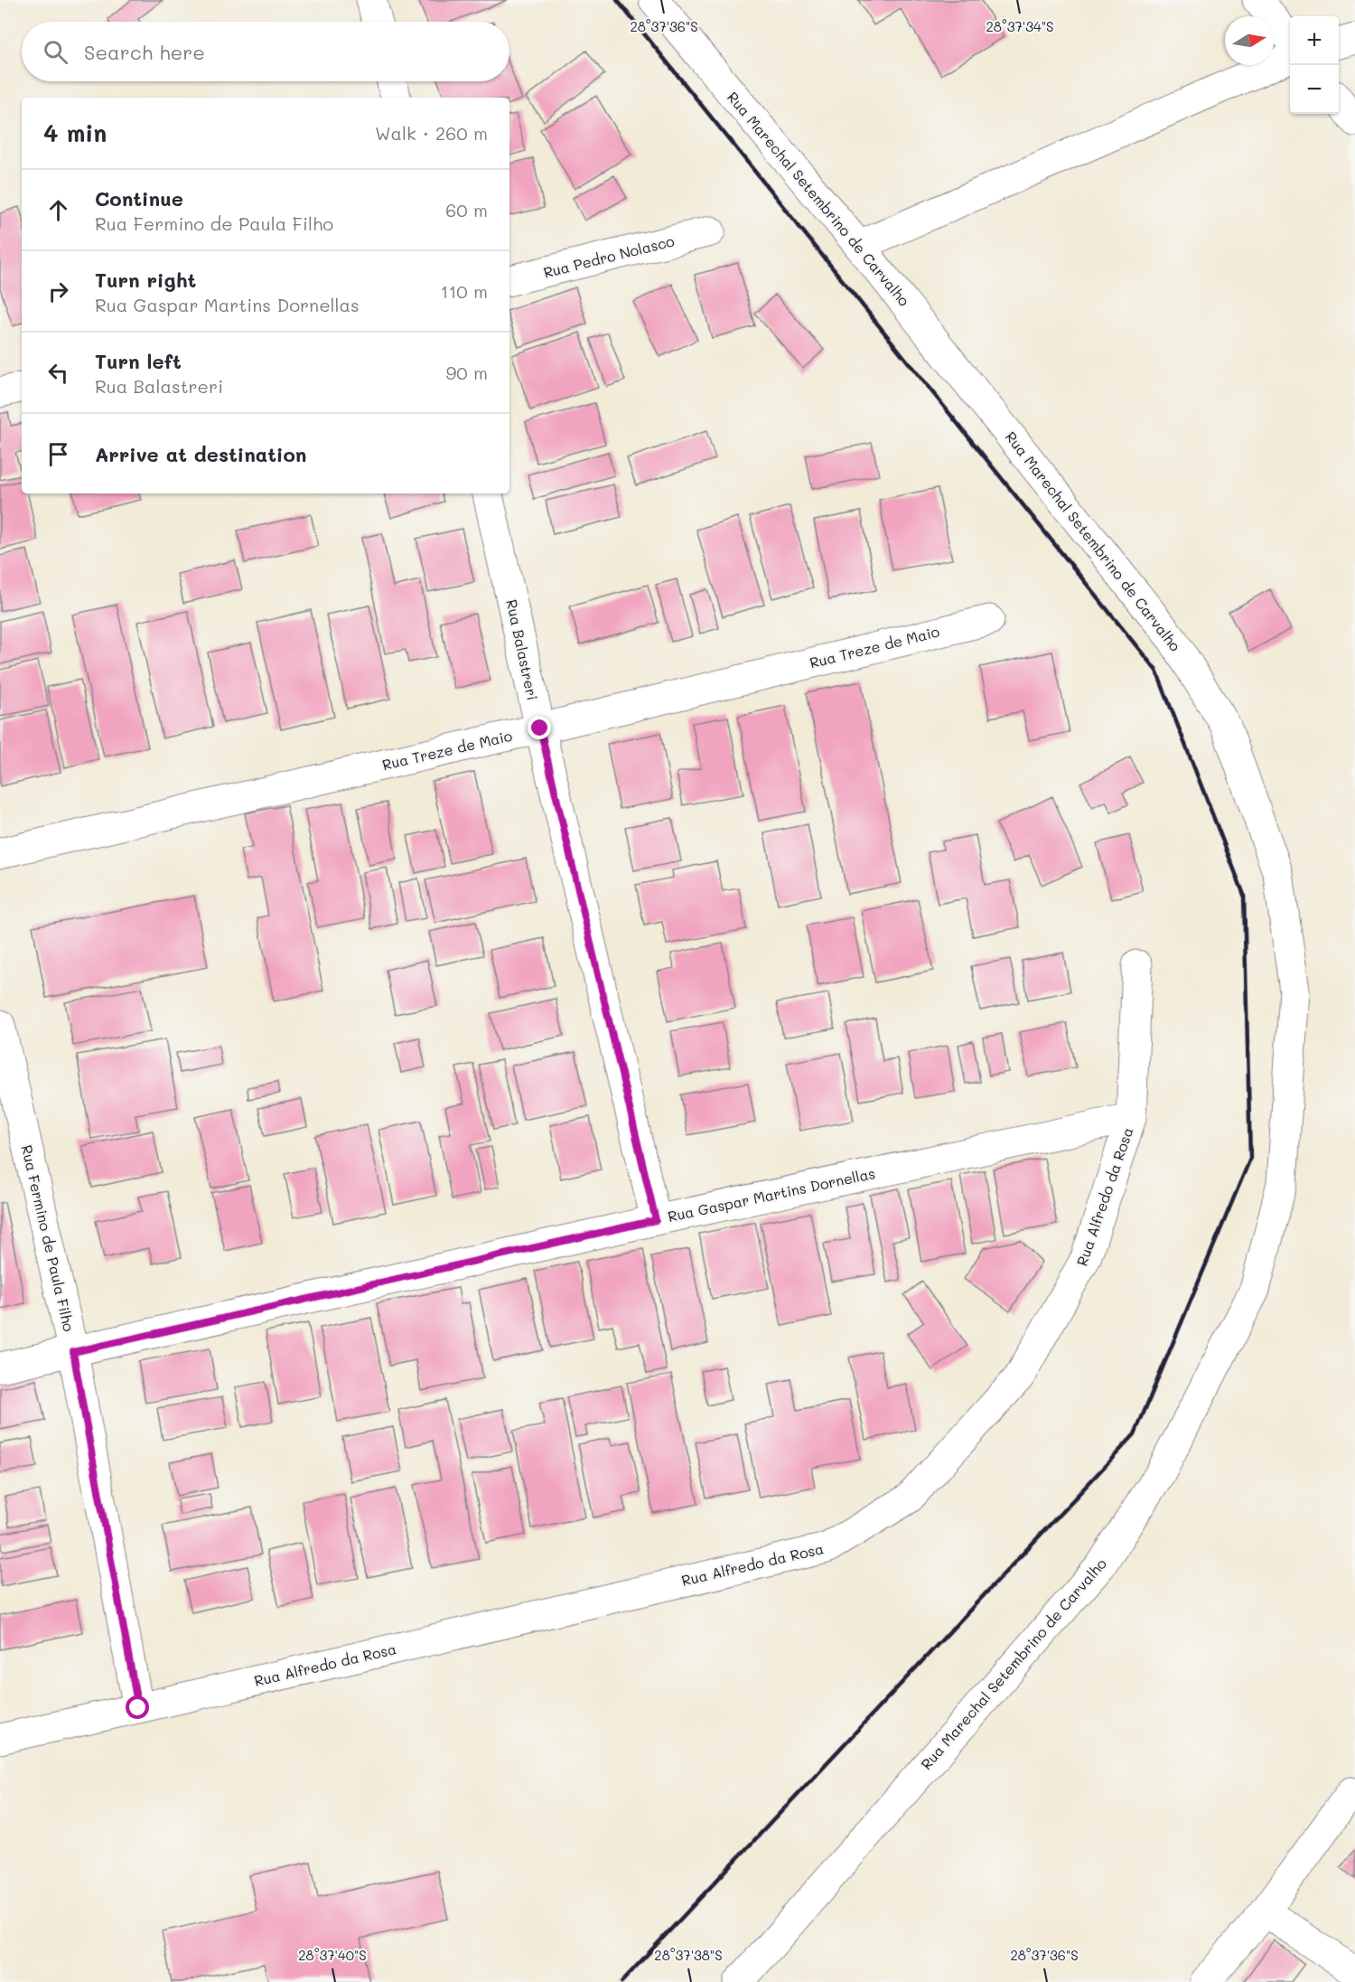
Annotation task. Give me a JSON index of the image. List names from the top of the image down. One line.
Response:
{"streets":{"street":["Rua Marechal Setembrino de Carvalho","Rua Pedro Nolasco","Rua Treze de Maio","Rua Balastreri","Rua Gaspar Martins Dornellas","Rua Alfredo da Rosa","Rua Fermino de Paula Filho"]},"crossings":[["Rua Treze de Maio","Rua Balastreri"],["Rua Balastreri","Rua Gaspar Martins Dornellas"],["Rua Gaspar Martins Dornellas","Rua Alfredo da Rosa"],["Rua Gaspar Martins Dornellas","Rua Fermino de Paula Filho"],["Rua Alfredo da Rosa","Rua Fermino de Paula Filho"]],"north":"right","page":{"map_buttons":["+","−"],"search":"Search here","heading":["4 min","Walk · 260 m"],"list":[["Continue","Rua Fermino de Paula Filho","60 m"],["Turn right","Rua Gaspar Martins Dornellas","110 m"],["Turn left","Rua Balastreri","90 m"],"Arrive at destination"]},"coordinates":["28°37'36\"S","28°37'34\"S","28°37'40\"S","28°37'38\"S"]}
